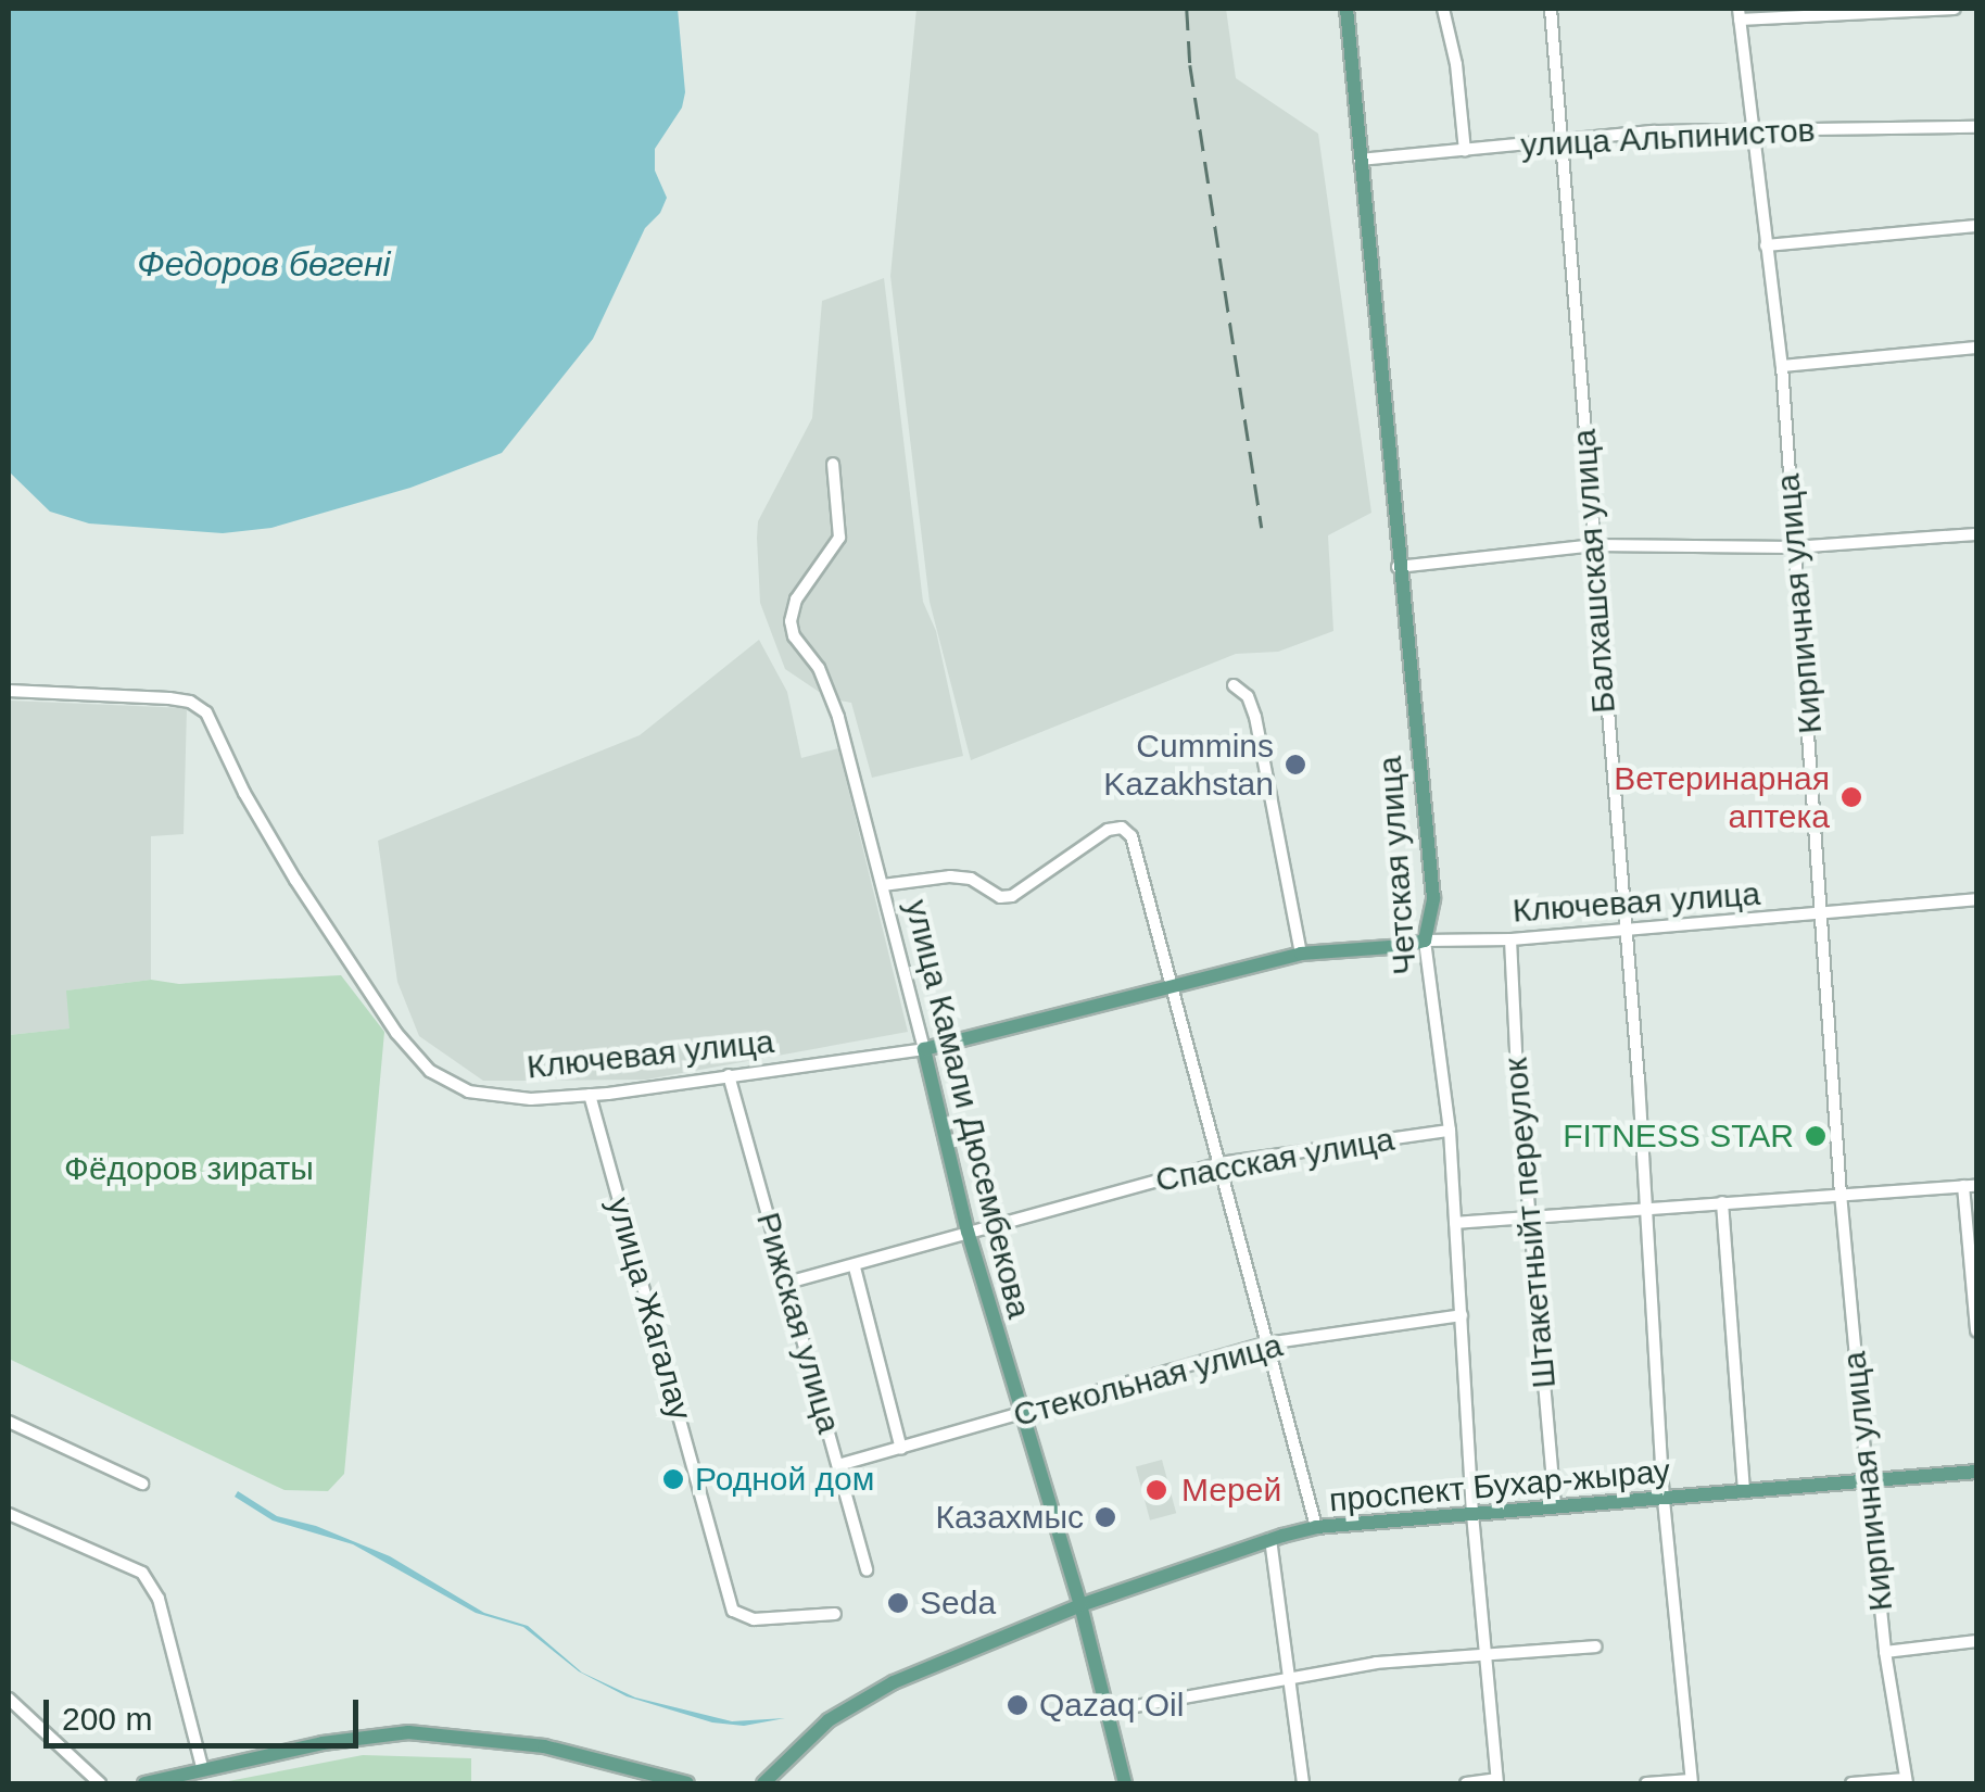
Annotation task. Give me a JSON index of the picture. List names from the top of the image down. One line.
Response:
{"streets":{"main road":["Четская улица","Ключевая улица","улица Камали Дюсембекова","проспект Бухар-жырау"],"street":["улица Альпинистов","Балхашская улица","Кирпичная улица","Спасская улица","Штакетныйт переулок","улица Жагалау","Рижская улица","Стекольная улица"]},"crossings":[["улица Альпинистов","Балхашская улица"],["улица Альпинистов","Кирпичная улица"],["улица Альпинистов","Четская улица"],["Балхашская улица","Ключевая улица"],["Балхашская улица","проспект Бухар-жырау"],["Кирпичная улица","Ключевая улица"],["Кирпичная улица","проспект Бухар-жырау"],["Четская улица","Ключевая улица"],["Четская улица","Спасская улица"],["Четская улица","Стекольная улица"],["Четская улица","проспект Бухар-жырау"],["Ключевая улица","улица Камали Дюсембекова"],["Ключевая улица","Штакетныйт переулок"],["Ключевая улица","улица Жагалау"],["Ключевая улица","Рижская улица"],["улица Камали Дюсембекова","Спасская улица"],["улица Камали Дюсембекова","Стекольная улица"],["улица Камали Дюсембекова","проспект Бухар-жырау"],["Спасская улица","Рижская улица"],["Штакетныйт переулок","проспект Бухар-жырау"],["Рижская улица","Стекольная улица"]],"water":["Федоров бөгені"],"parks":["Фёдоров зираты"],"places":["Cummins Kazakhstan","Ветеринарная аптека","FITNESS STAR","Родной дом","Мерей","Казахмыс","Seda","Qazaq Oil"],"scale_bar":"200 m"}
